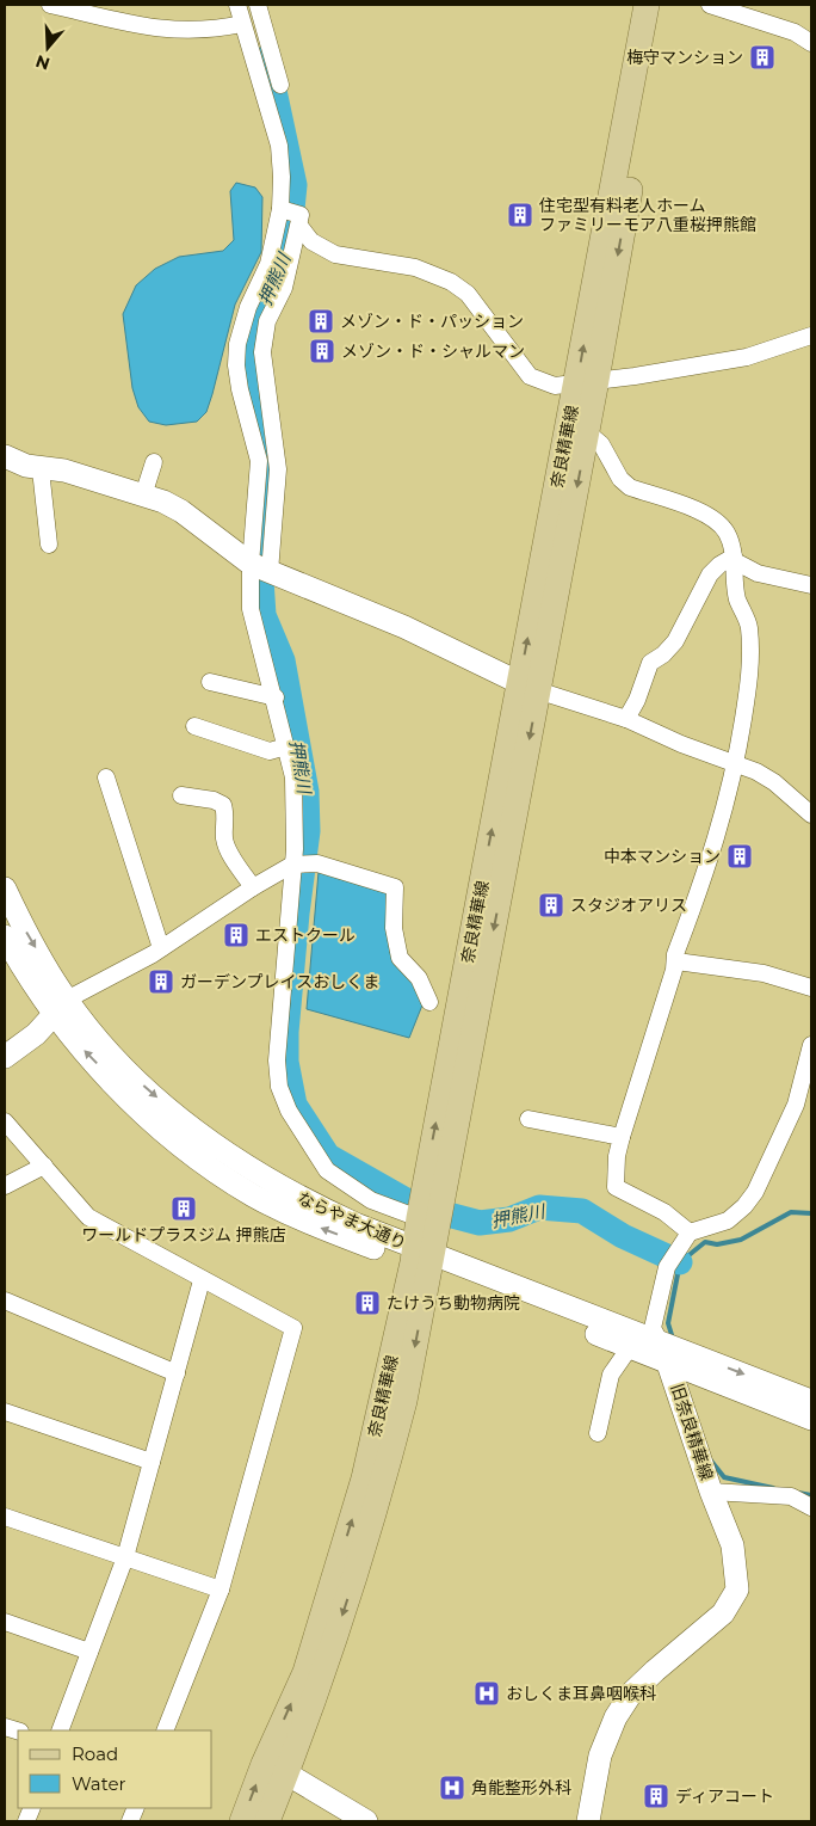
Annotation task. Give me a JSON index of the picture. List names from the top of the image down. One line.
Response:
{"streets":{"main road":["奈良精華線"],"street":["ならやま大通り","旧奈良精華線"]},"crossings":[["奈良精華線","ならやま大通り"],["ならやま大通り","旧奈良精華線"]],"water":["押熊川"],"places":{"building":["梅守マンション","住宅型有料老人ホーム ファミリーモア八重桜押熊館","メゾン・ド・パッション","メゾン・ド・シャルマン","中本マンション","スタジオアリス","エストクール","ガーデンプレイスおしくま","ワールドプラスジム 押熊店","たけうち動物病院","ディアコート"],"hospital":["おしくま耳鼻咽喉科","角能整形外科"]},"legend":["Road","Water"],"north":"bottom"}
